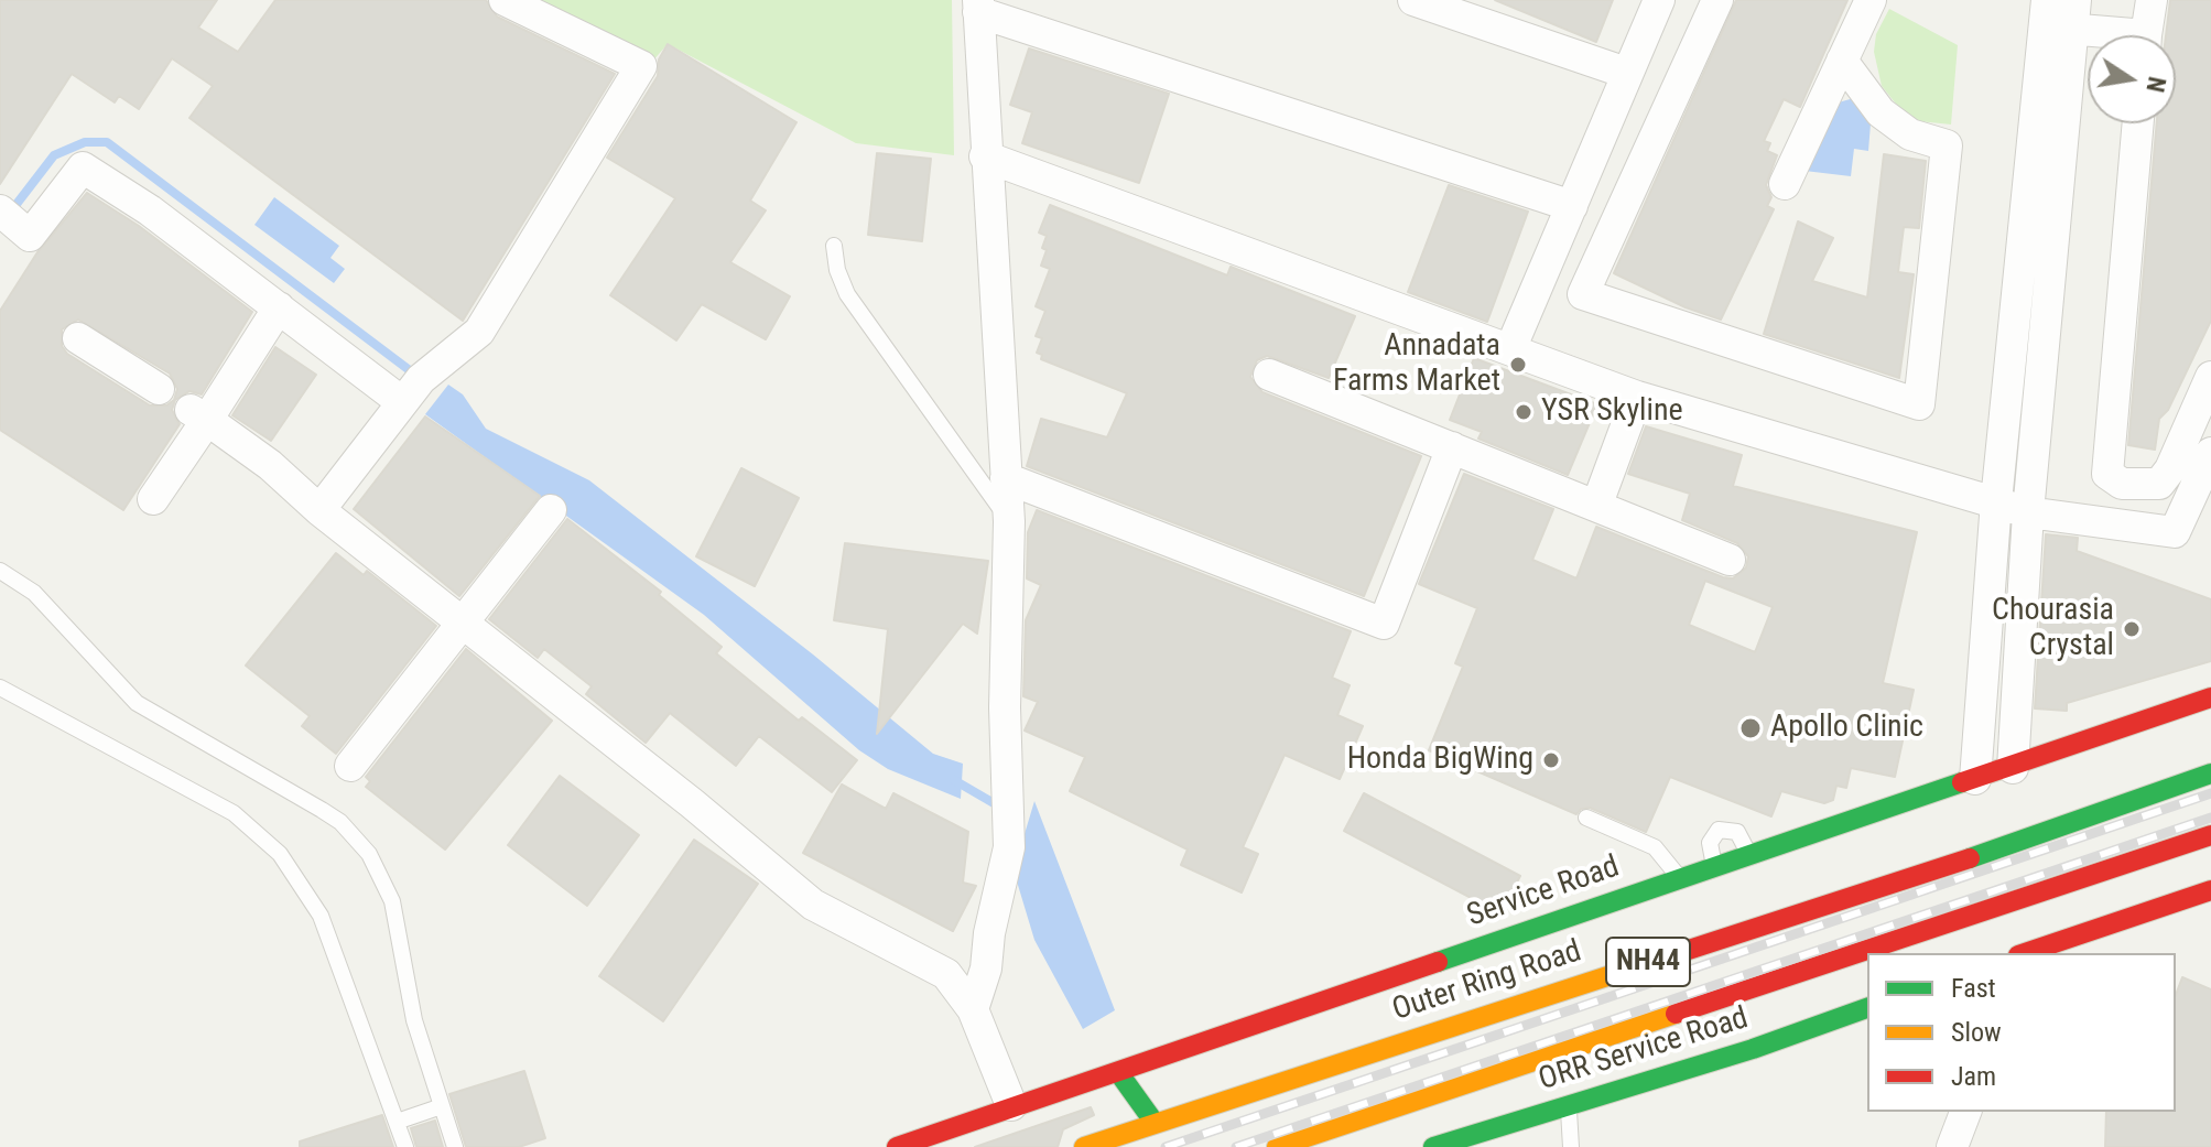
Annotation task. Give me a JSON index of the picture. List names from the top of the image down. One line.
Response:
{"streets":{"main road":["Service Road","NH44","Outer Ring Road","ORR Service Road"]},"places":["Annadata Farms Market","YSR Skyline","Chourasia Crystal","Apollo Clinic","Honda BigWing"],"legend":["Fast","Slow","Jam"],"north":"right"}
